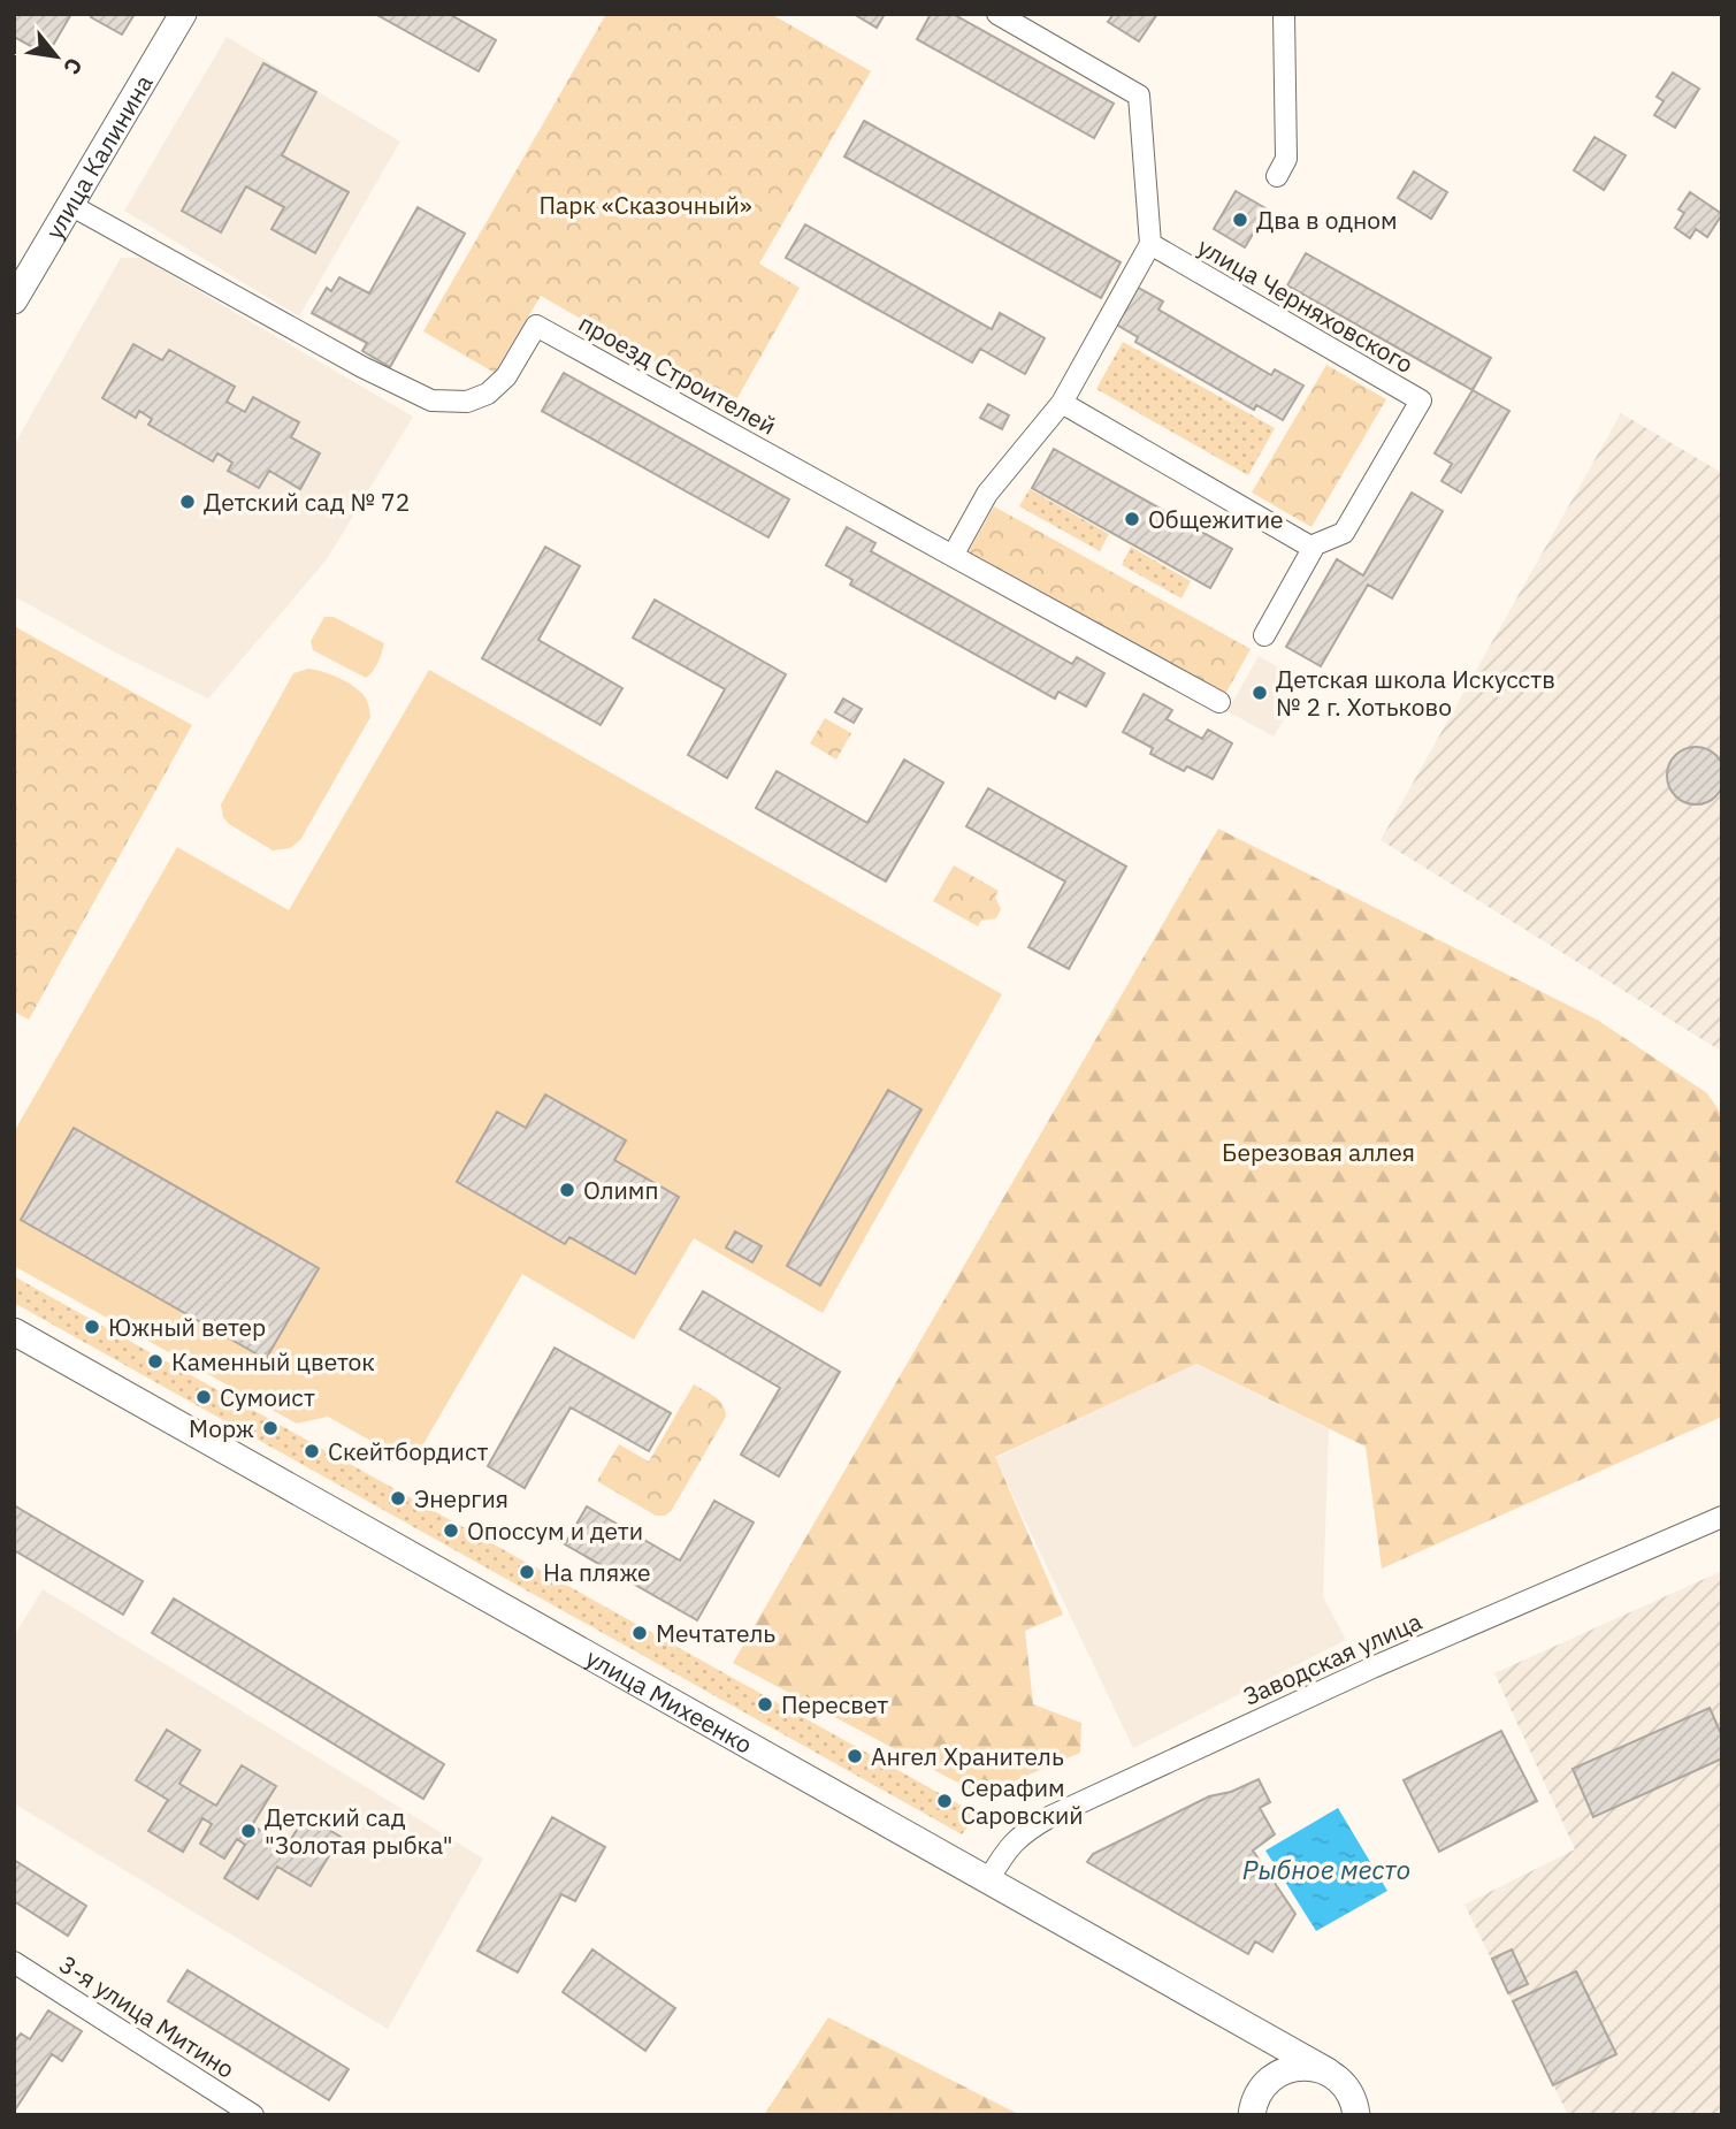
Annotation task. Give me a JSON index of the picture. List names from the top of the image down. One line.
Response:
{"streets":{"street":["улица Калинина","улица Черняховского","проезд Строителей","Заводская улица","улица Михеенко","3-я улица Митино"]},"crossings":[["улица Калинина","проезд Строителей"],["Заводская улица","улица Михеенко"]],"water":["Рыбное место"],"parks":["Парк «Сказочный»","Березовая аллея"],"places":["Два в одном","Детский сад № 72","Общежитие","Детская школа Искусств № 2 г. Хотьково","Олимп","Южный ветер","Каменный цветок","Сумоист","Морж","Скейтбордист","Энергия","Опоссум и дети","На пляже","Мечтатель","Пересвет","Ангел Хранитель","Серафим Саровский","Детский сад \"Золотая рыбка\""],"north":"bottom right"}
